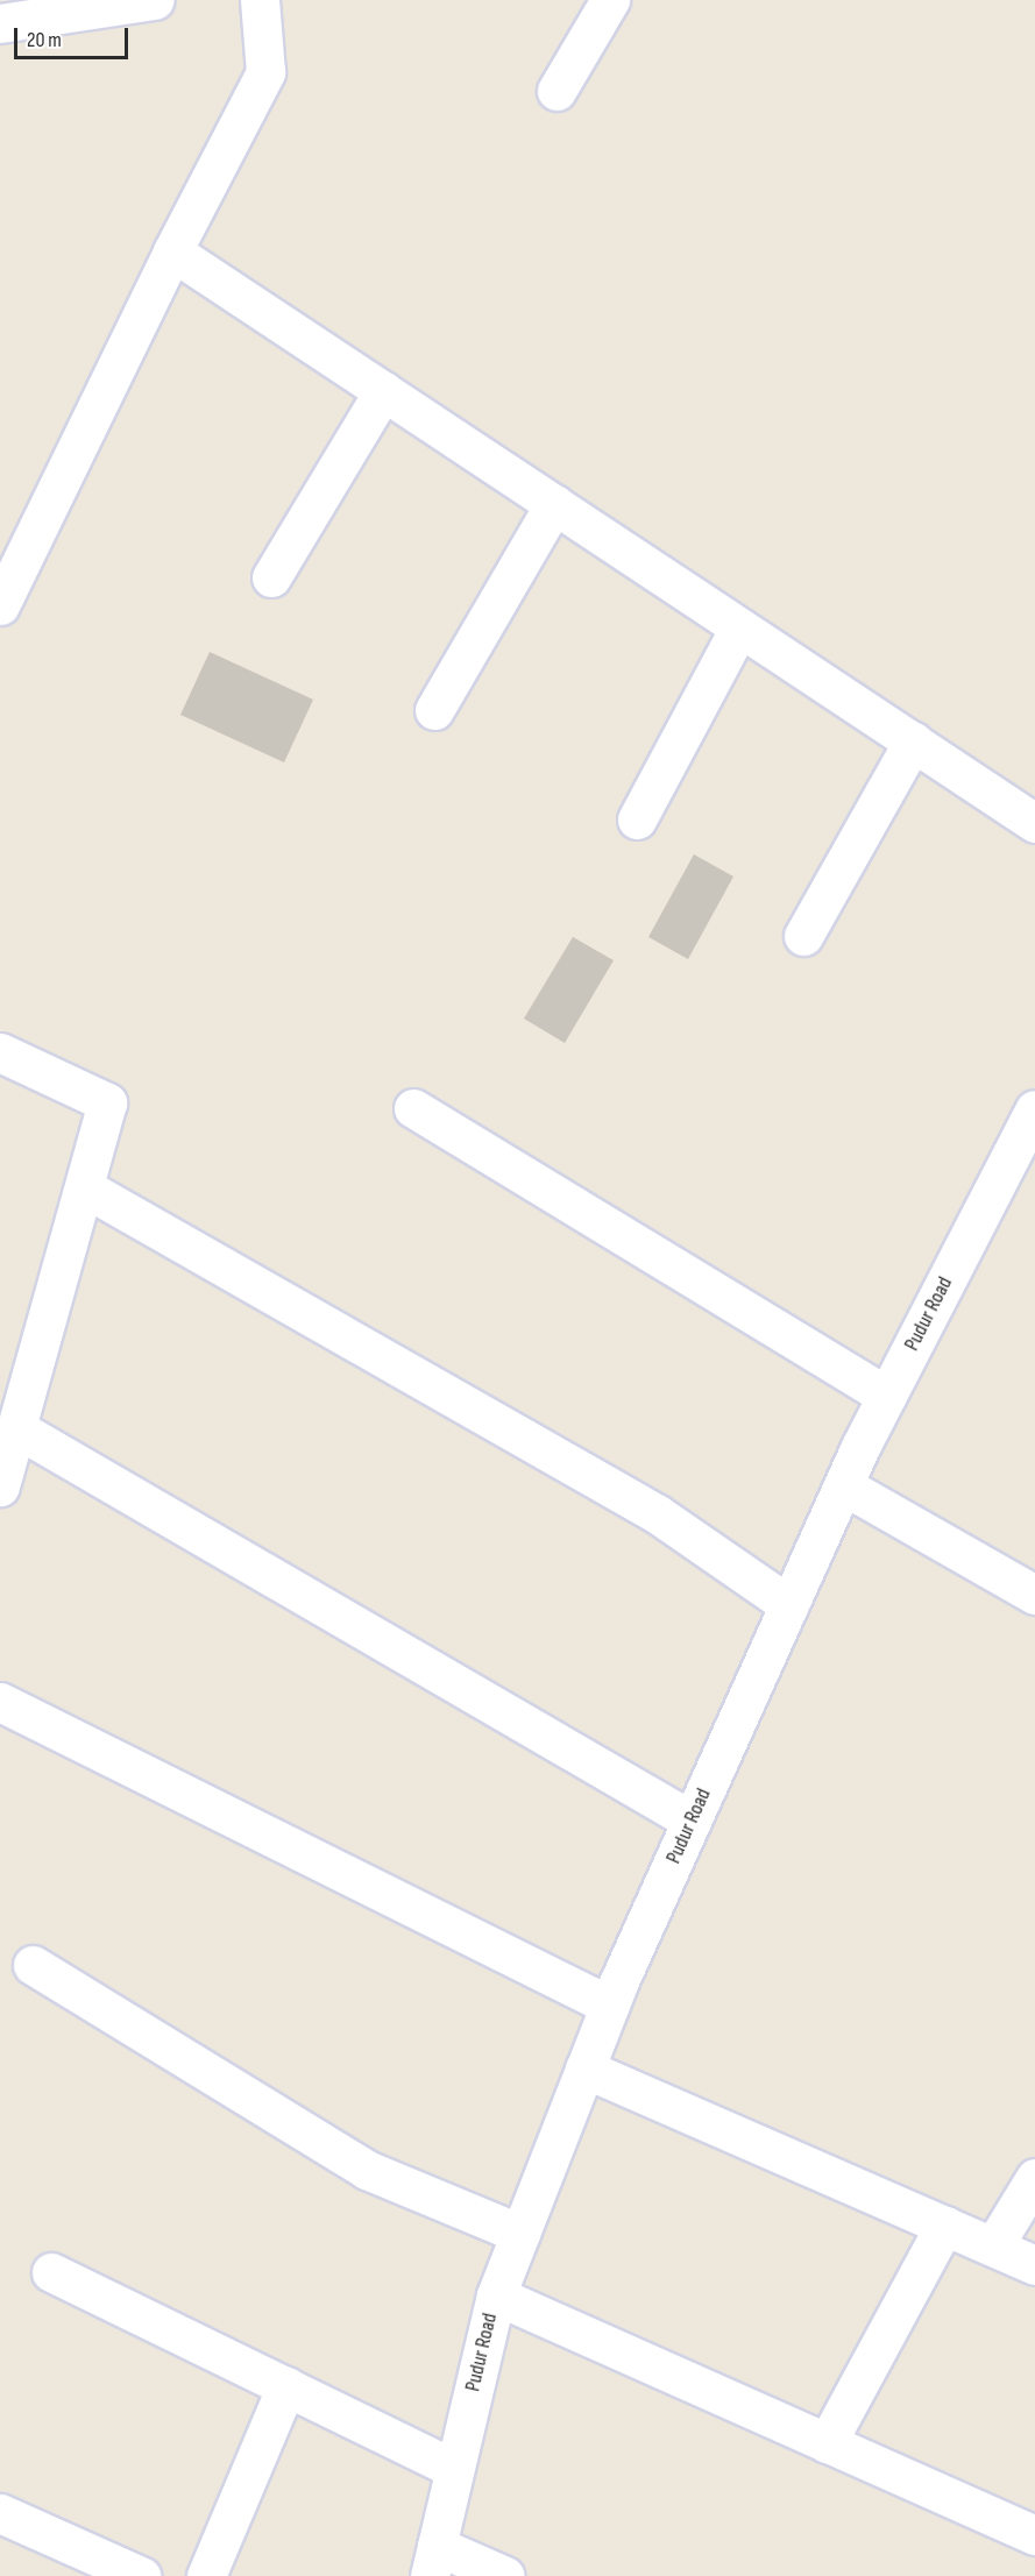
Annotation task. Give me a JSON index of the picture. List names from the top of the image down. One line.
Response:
{"streets":{"street":["Pudur Road"]},"scale_bar":"20 m"}
